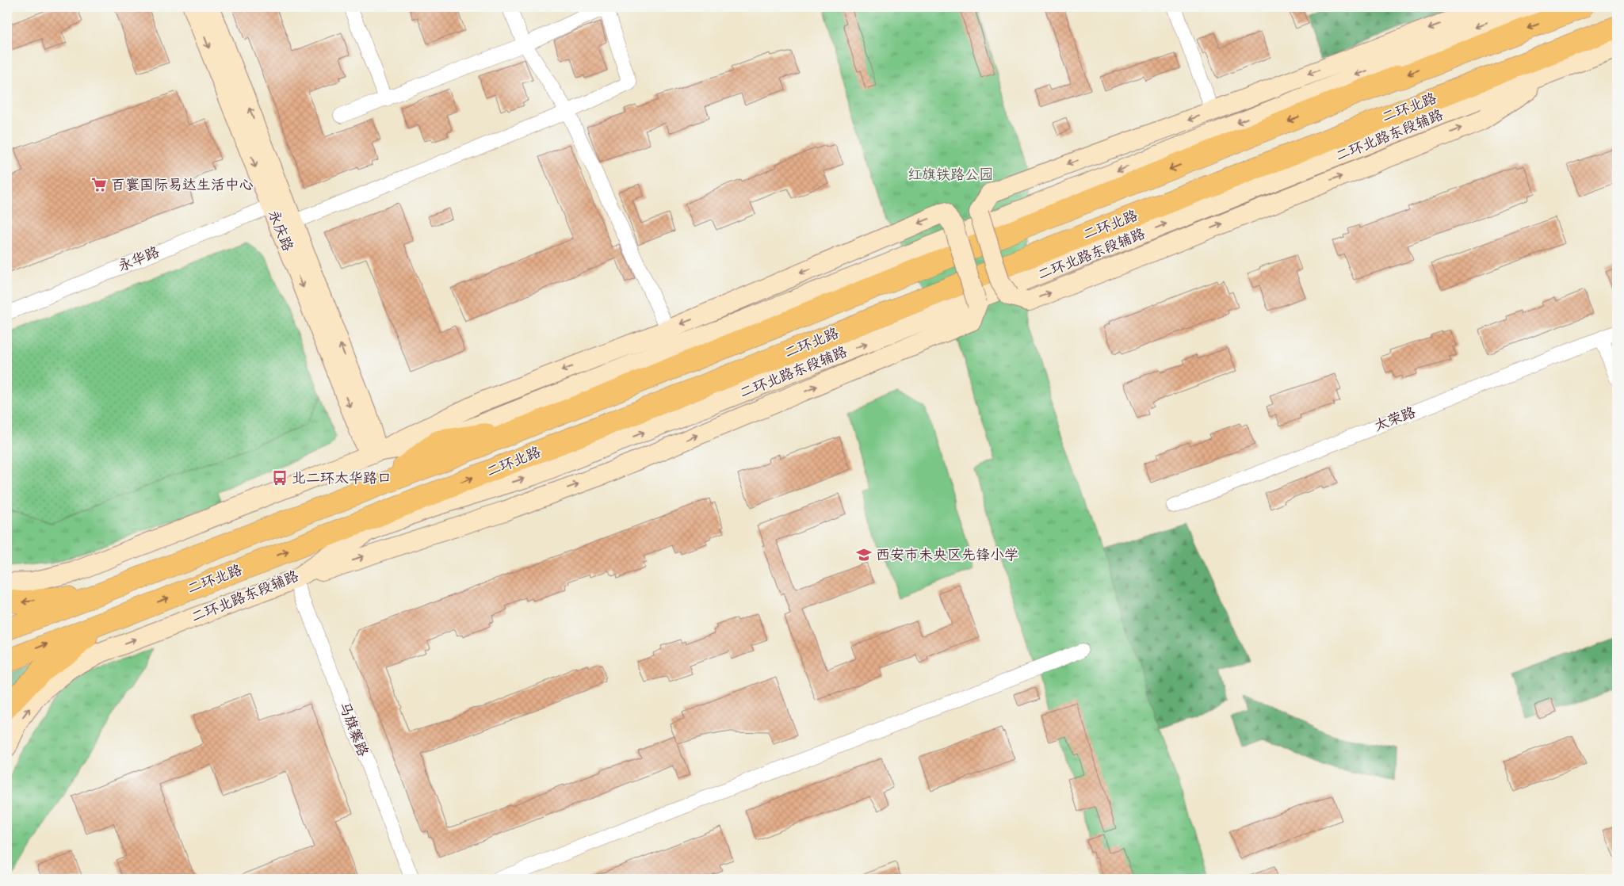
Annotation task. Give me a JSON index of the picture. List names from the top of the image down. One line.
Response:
{"streets":{"highway":["二环北路"],"street":["二环北路东段辅路","永庆路","永华路","太荣路","马旗寨路"]},"crossings":[["二环北路东段辅路","马旗寨路"],["永庆路","永华路"]],"parks":["红旗铁路公园"],"places":{"supermarket":["百寰国际易达生活中心"],"bus stop":["北二环太华路口"],"school or university":["西安市未央区先锋小学"]}}
